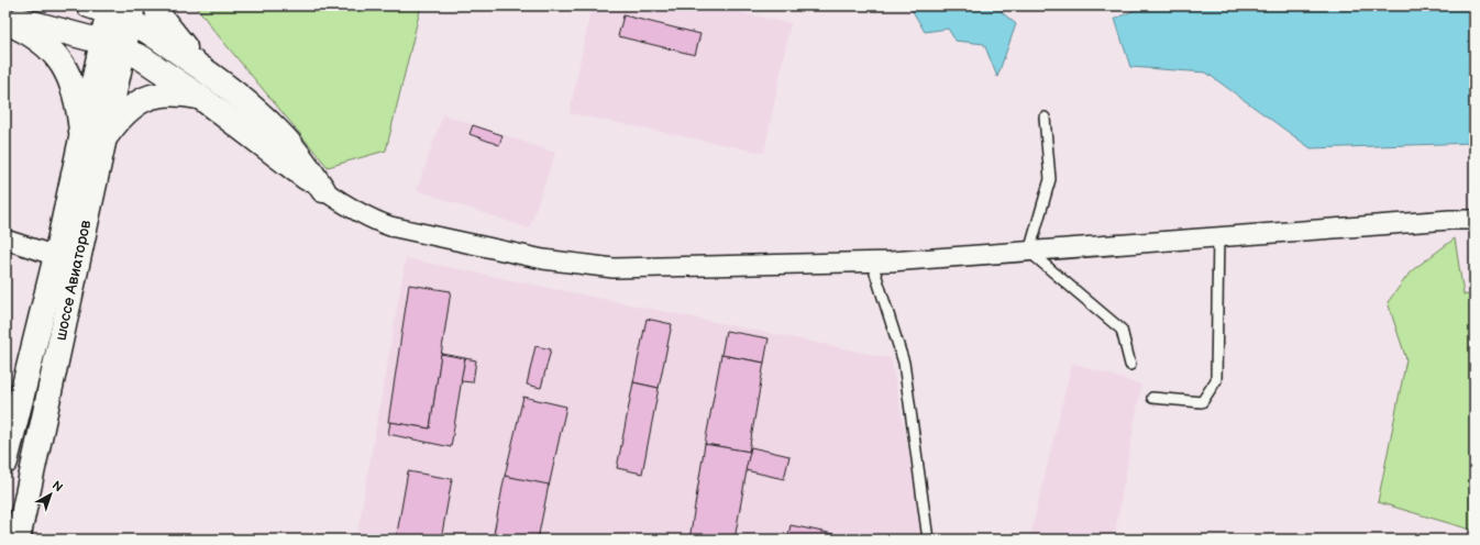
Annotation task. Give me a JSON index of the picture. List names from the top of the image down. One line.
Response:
{"streets":{"main road":["шоссе Авиаторов"]},"north":"top right"}
